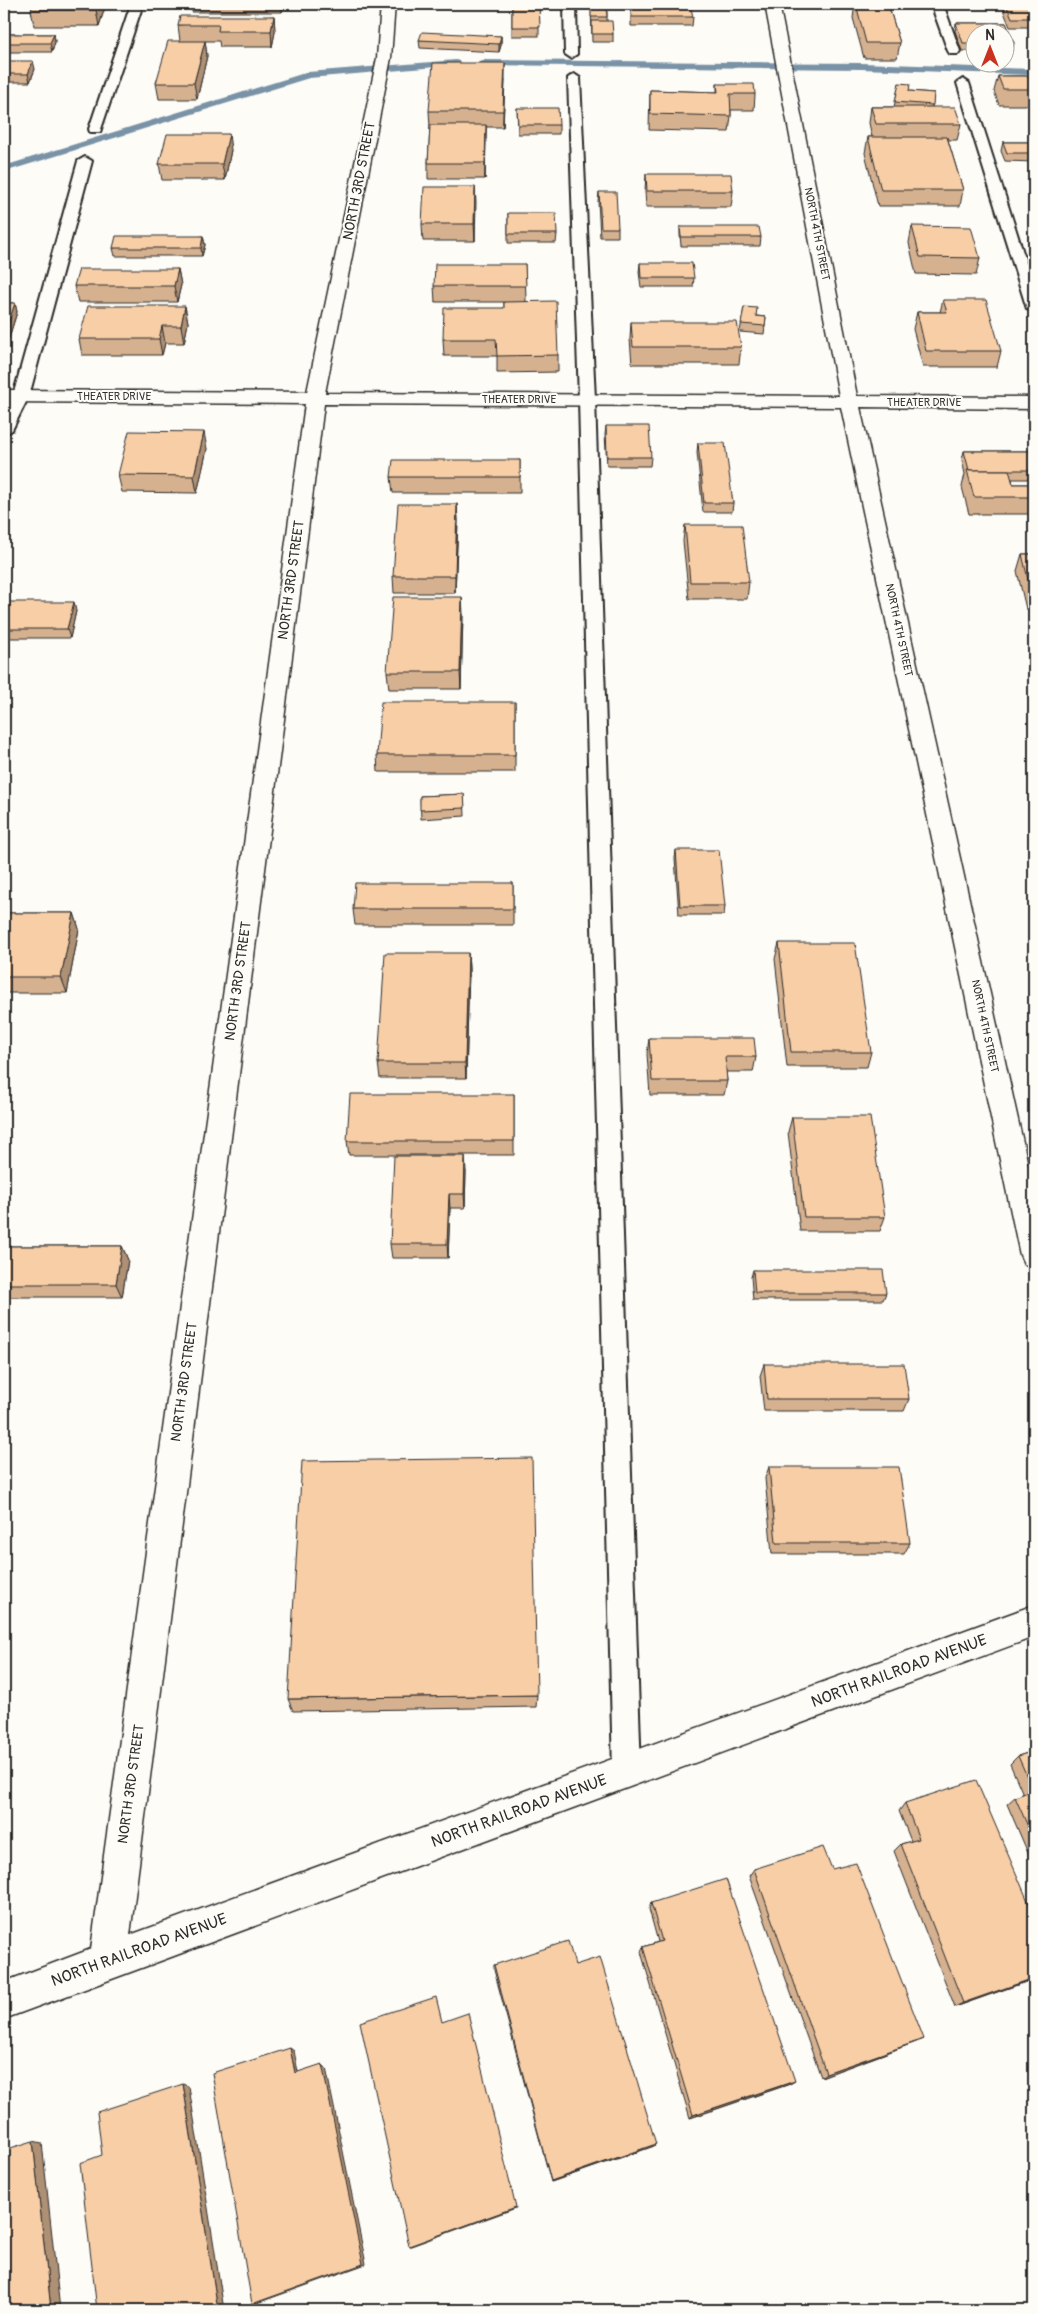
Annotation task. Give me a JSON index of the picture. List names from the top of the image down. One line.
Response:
{"streets":{"street":["NORTH 3RD STREET","NORTH 4TH STREET","THEATER DRIVE","NORTH RAILROAD AVENUE"]},"crossings":[["NORTH 3RD STREET","THEATER DRIVE"],["NORTH 3RD STREET","NORTH RAILROAD AVENUE"],["NORTH 4TH STREET","THEATER DRIVE"]],"north":"top"}
